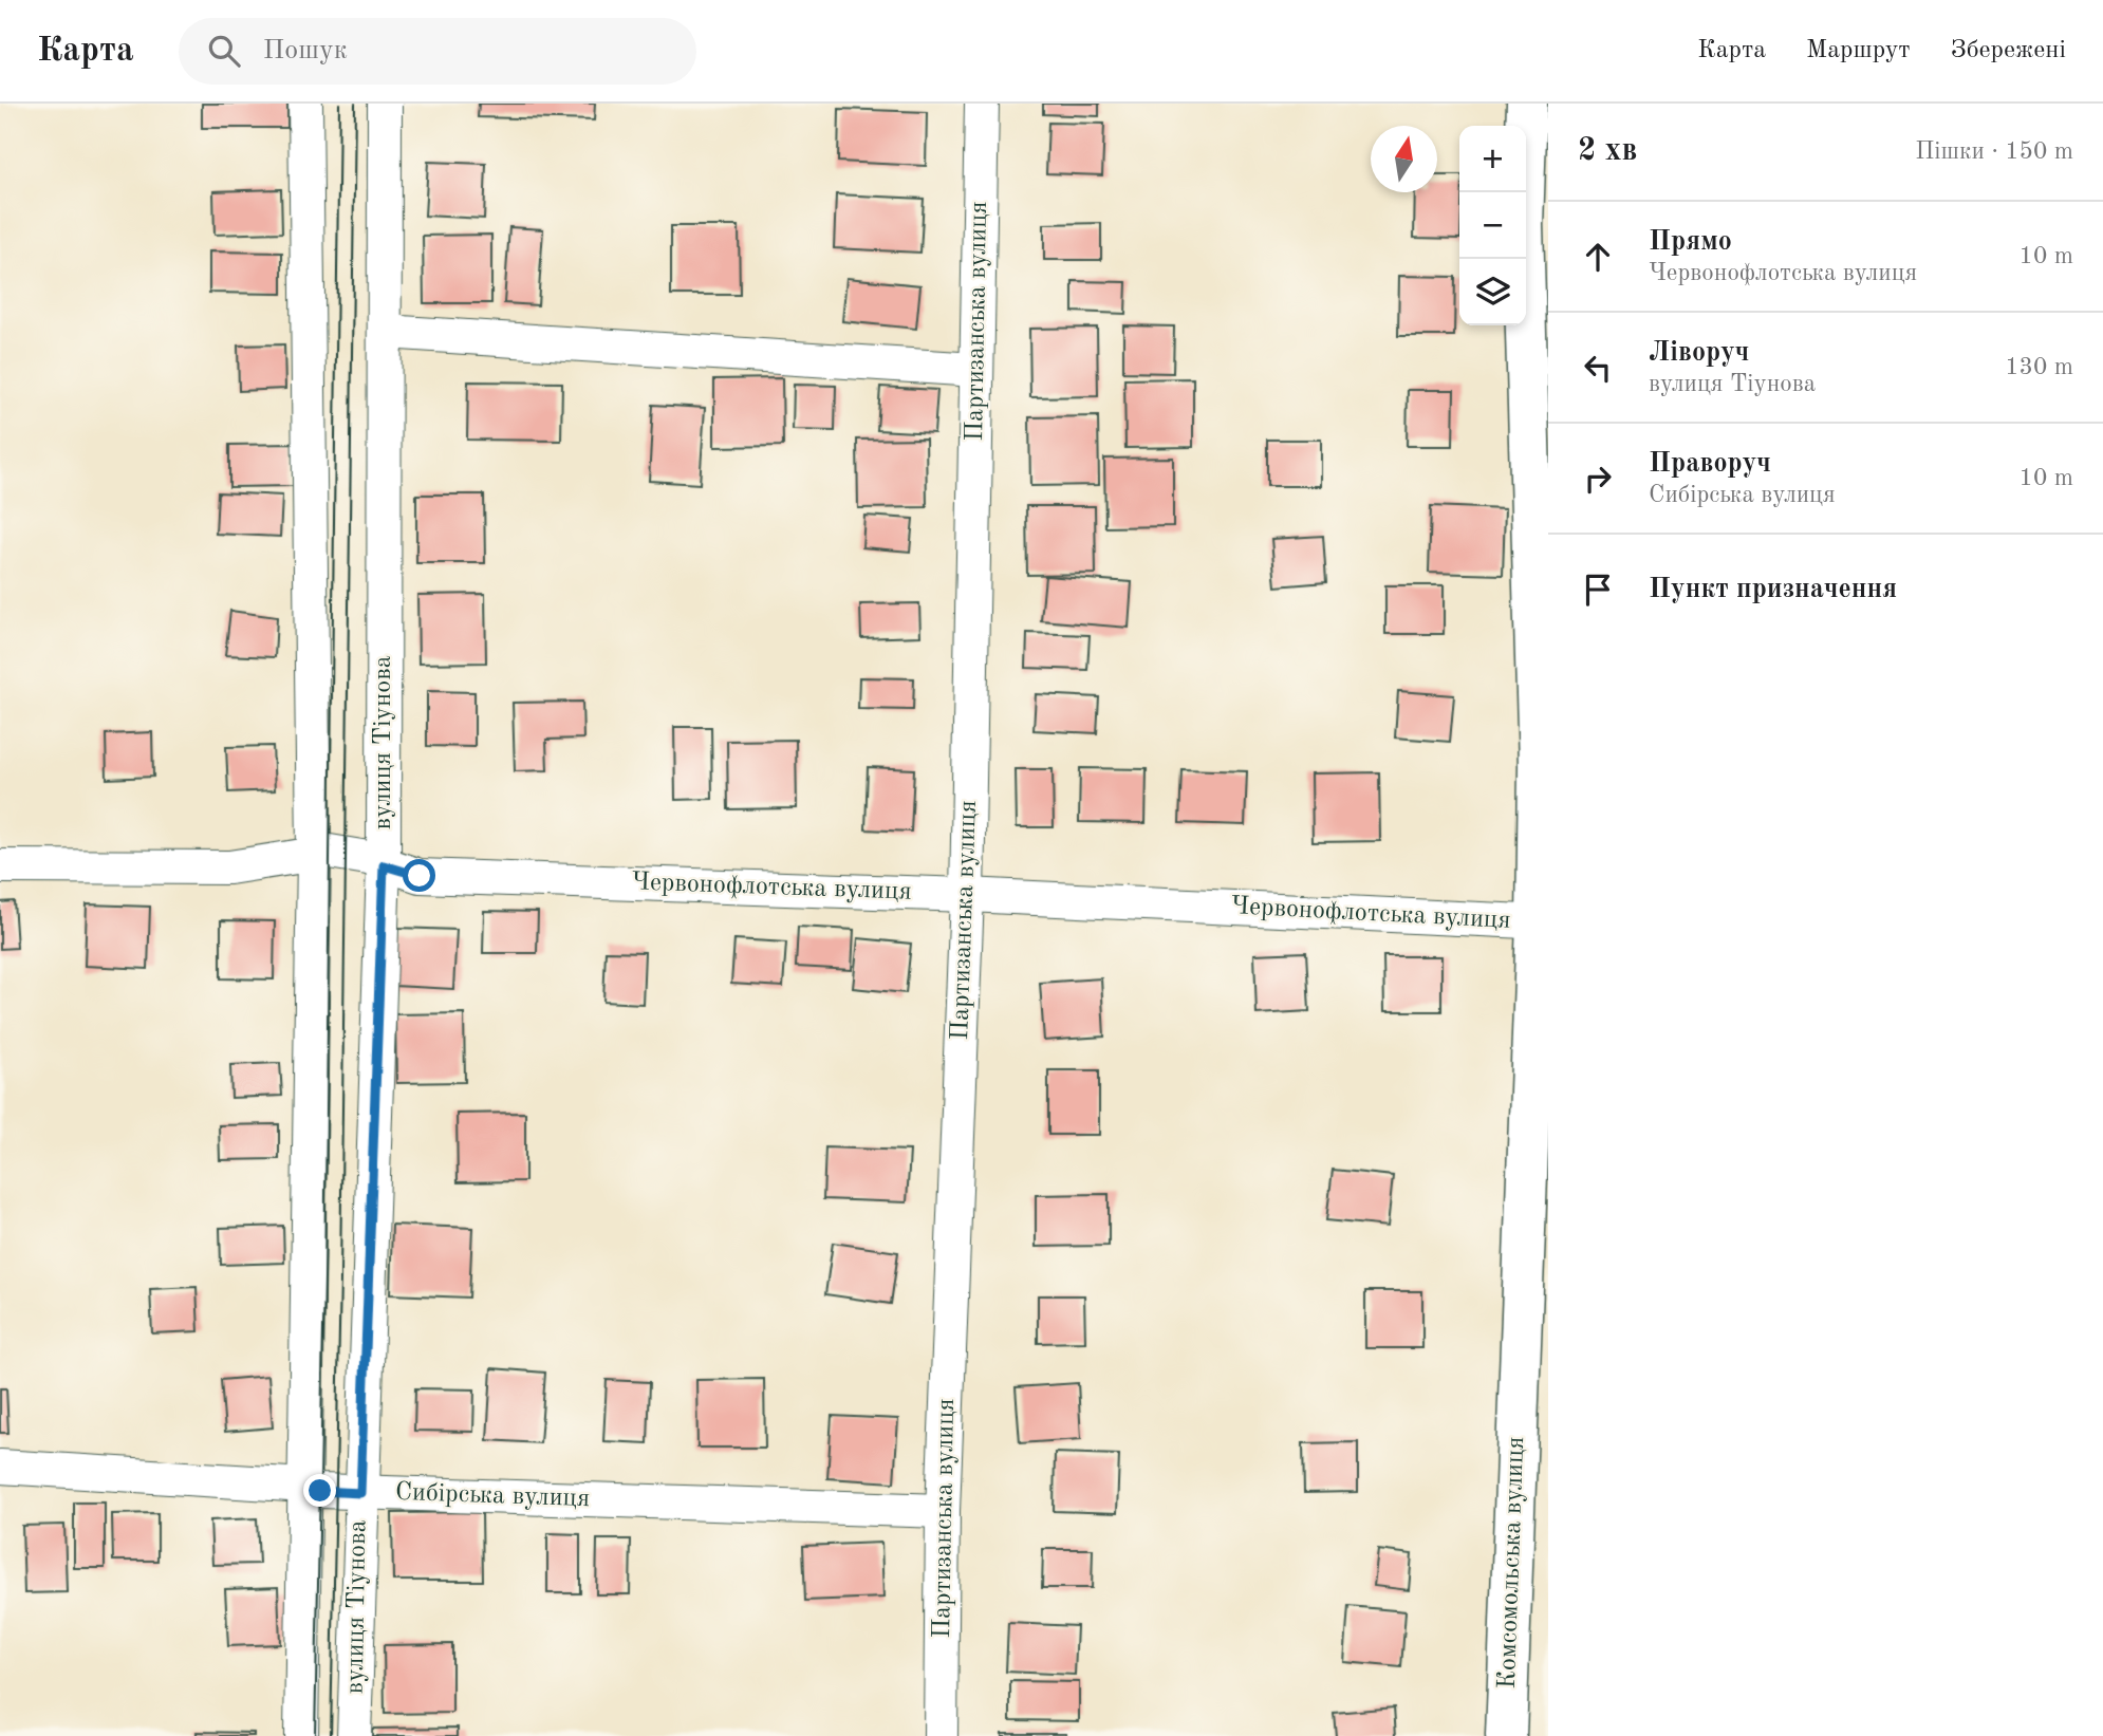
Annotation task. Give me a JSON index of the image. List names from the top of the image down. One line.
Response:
{"streets":{"street":["Партизанська вулиця","вулиця Тіунова","Червонофлотська вулиця","Сибірська вулиця","Комсомольська вулиця"]},"crossings":[["Партизанська вулиця","Червонофлотська вулиця"],["Партизанська вулиця","Сибірська вулиця"],["вулиця Тіунова","Червонофлотська вулиця"],["вулиця Тіунова","Сибірська вулиця"],["Червонофлотська вулиця","Комсомольська вулиця"]],"north":"top","page":{"header":"Карта","search":"Пошук","nav":["Карта","Маршрут","Збережені"],"heading":["2 хв","Пішки · 150 m"],"map_buttons":["+","−"],"list":[["Прямо","Червонофлотська вулиця","10 m"],["Ліворуч","вулиця Тіунова","130 m"],["Праворуч","Сибірська вулиця","10 m"],"Пункт призначення"]}}
